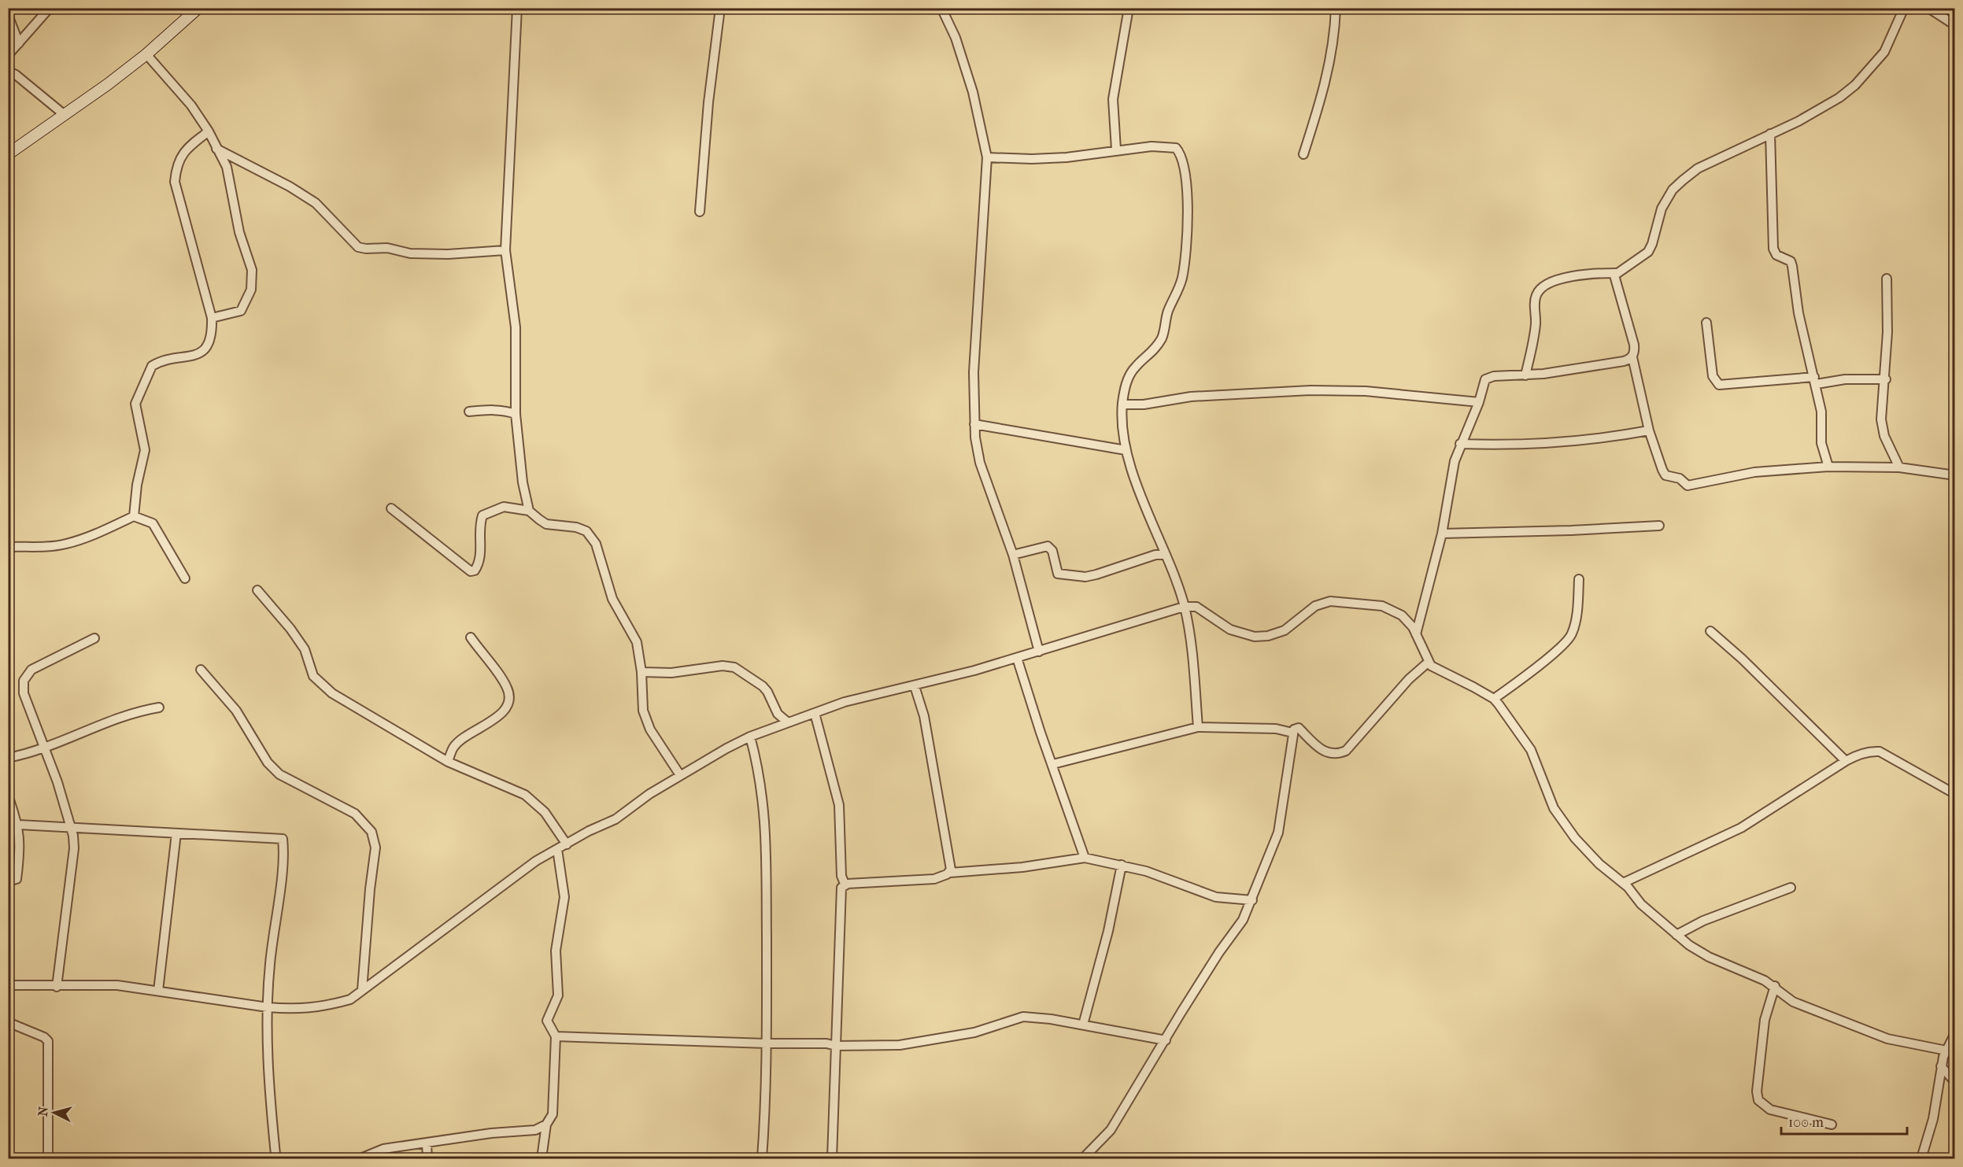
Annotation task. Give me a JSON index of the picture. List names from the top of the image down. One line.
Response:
{"scale_bar":"100 m","north":"left"}
